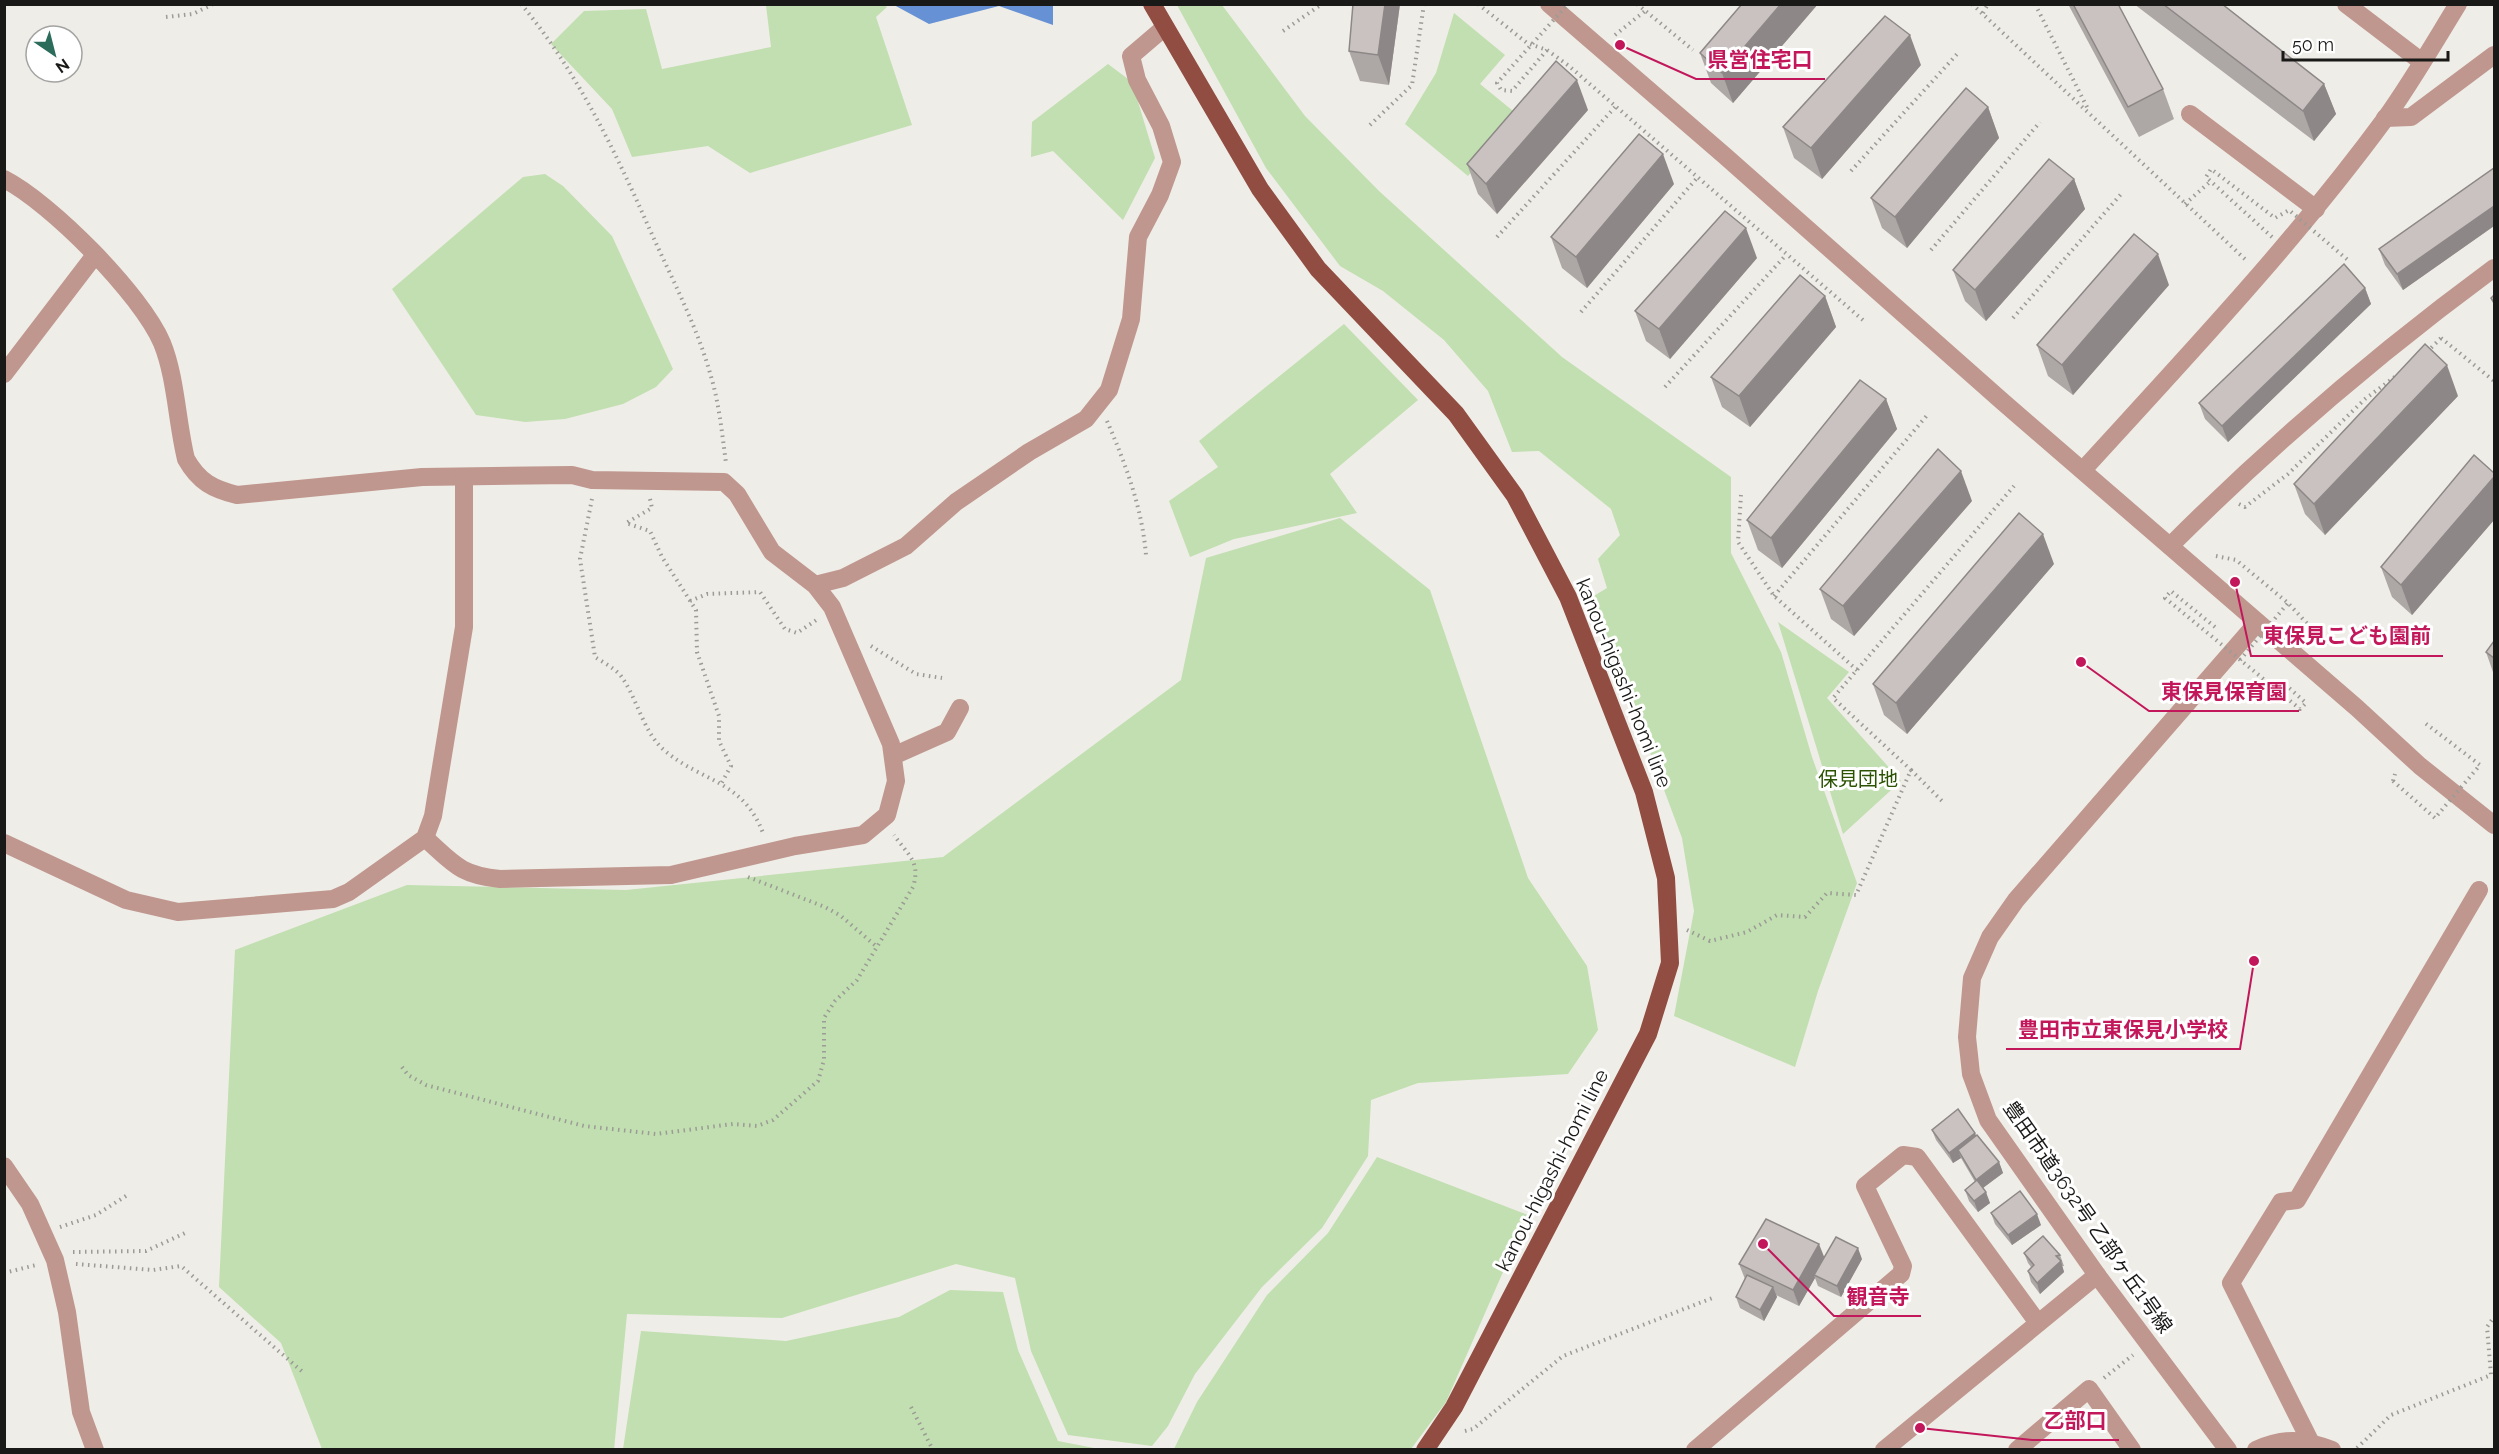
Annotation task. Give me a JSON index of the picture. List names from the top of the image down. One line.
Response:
{"streets":{"main road":["kanou-higashi-homi line"],"street":["豊田市道3632号 乙部ヶ丘1号線"]},"parks":["保見団地"],"places":["県営住宅口","東保見こども園前","東保見保育園","豊田市立東保見小学校","観音寺","乙部口"],"scale_bar":"50 m","north":"bottom right"}
